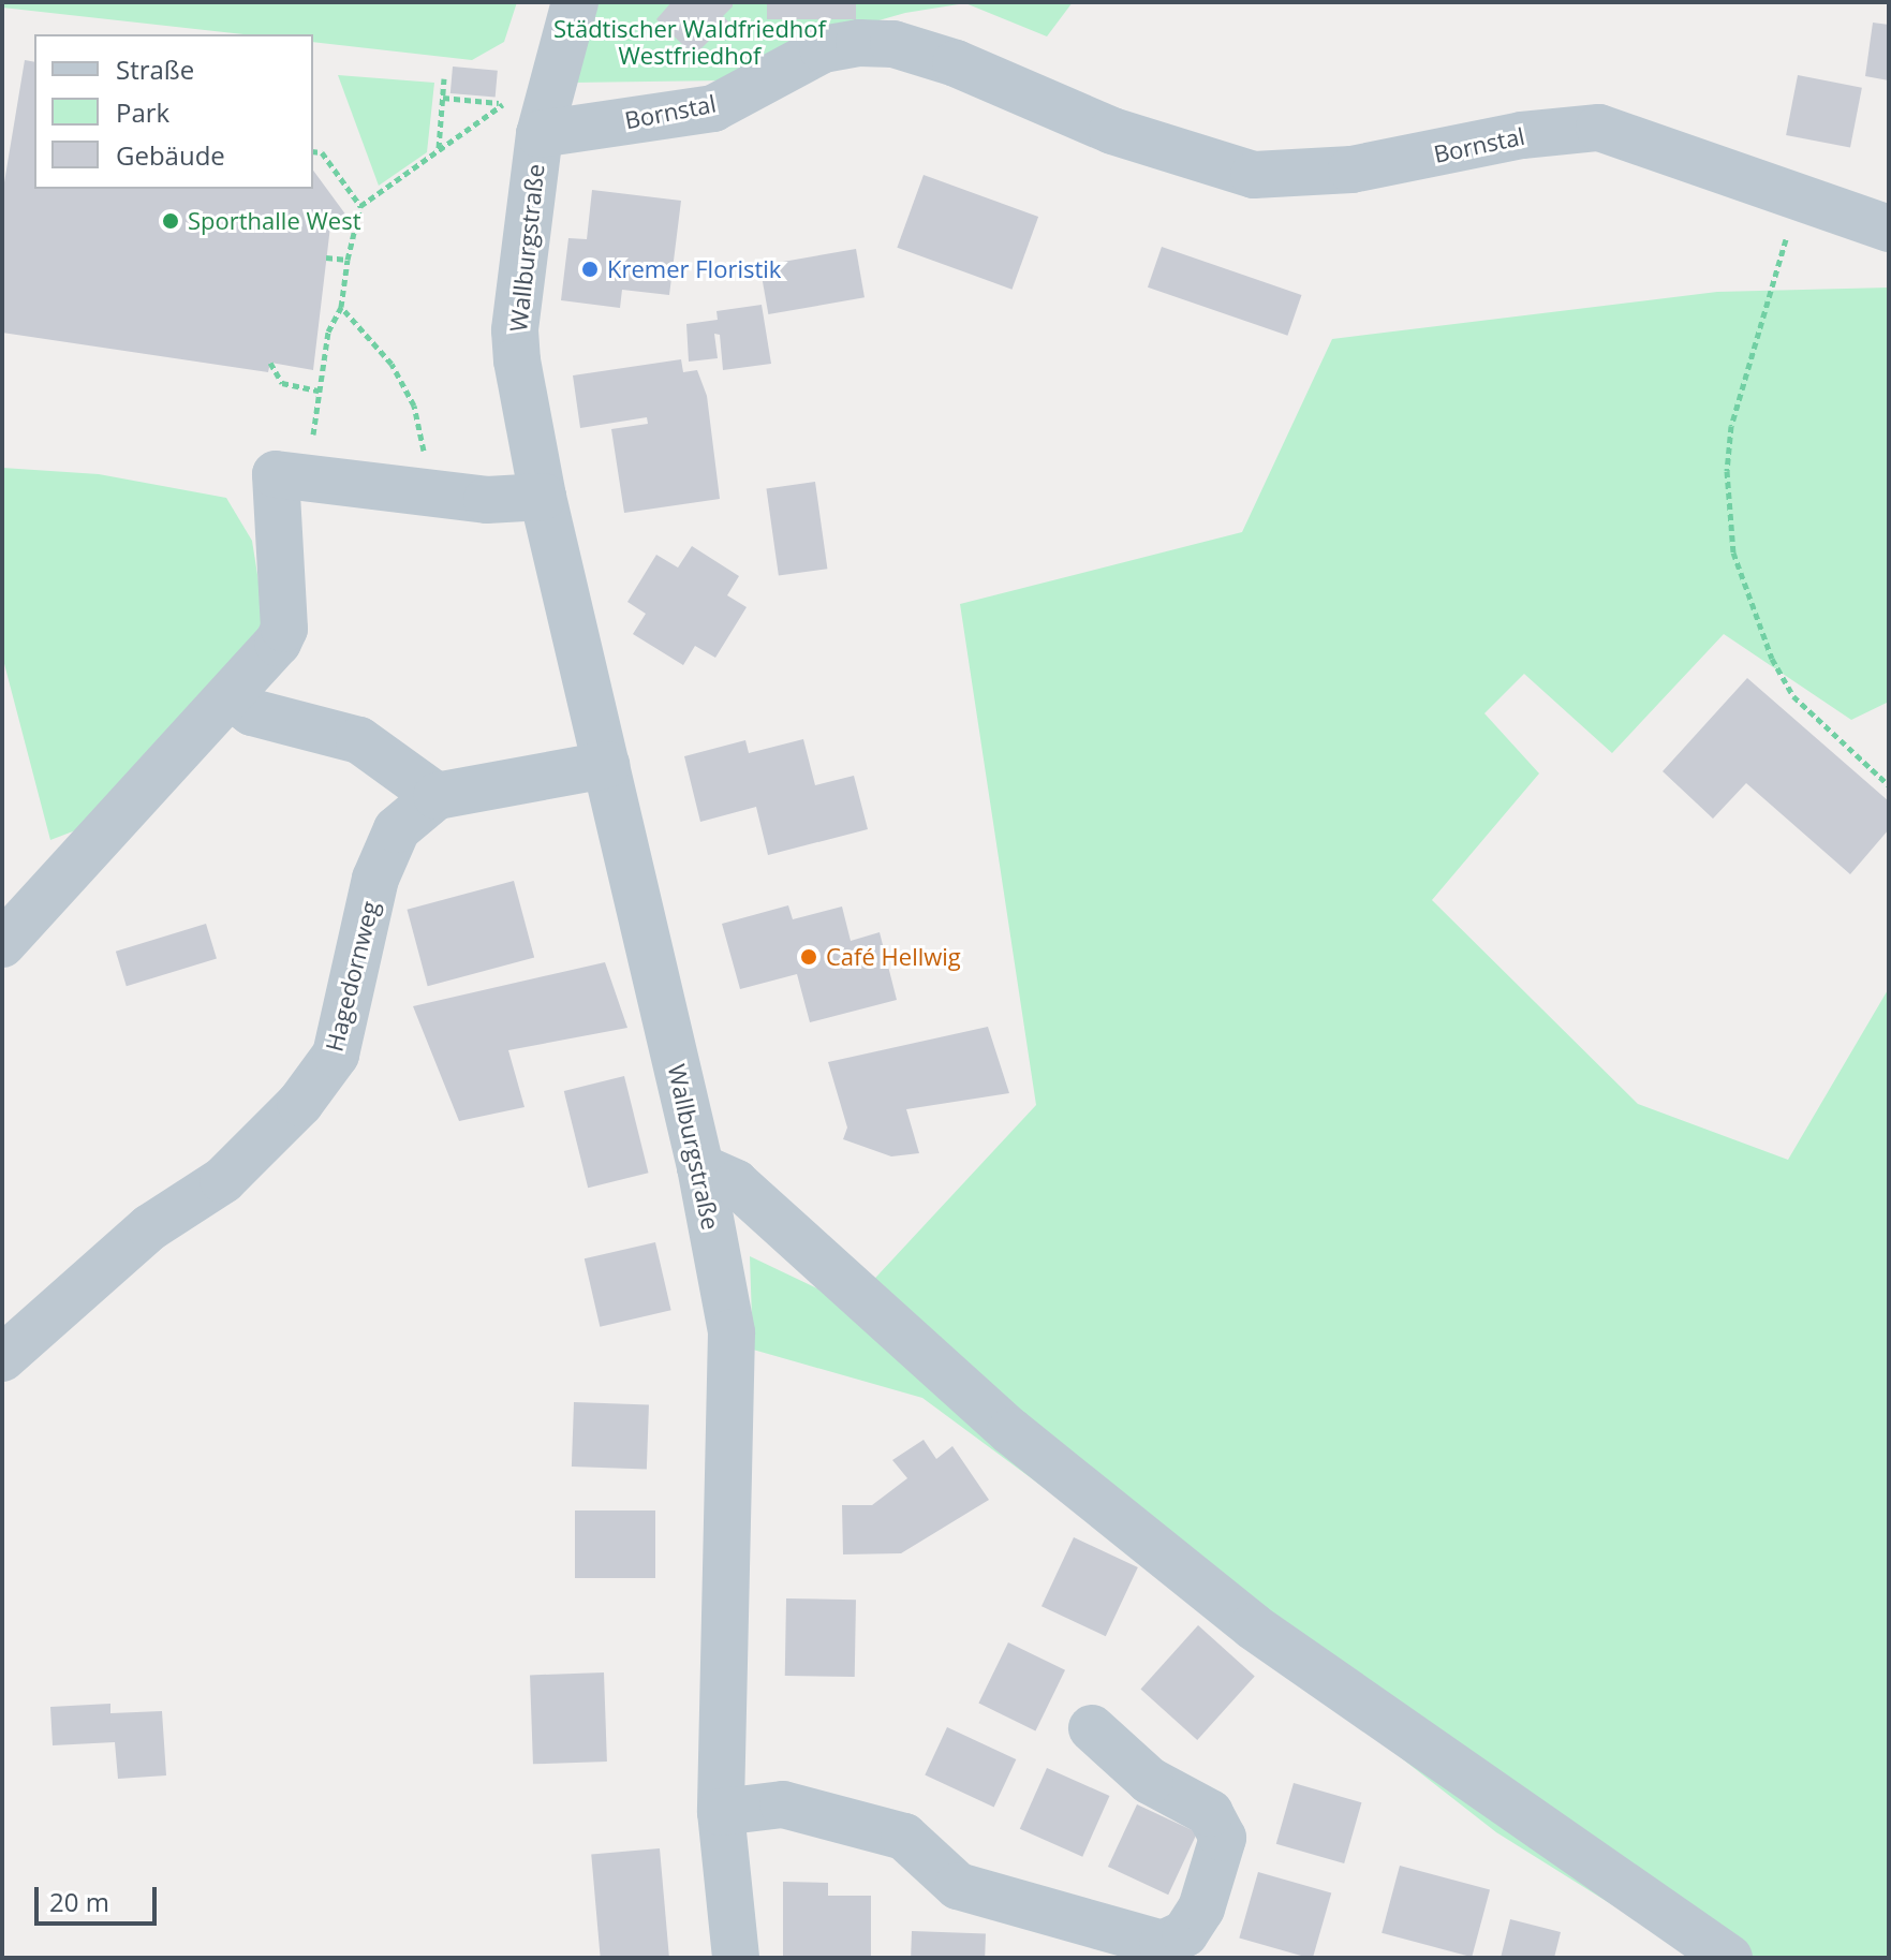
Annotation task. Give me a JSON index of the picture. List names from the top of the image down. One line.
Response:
{"streets":{"street":["Bornstal","Wallburgstraße","Hagedornweg"]},"crossings":[["Bornstal","Wallburgstraße"],["Wallburgstraße","Hagedornweg"]],"parks":["Städtischer Waldfriedhof Westfriedhof"],"places":["Sporthalle West","Kremer Floristik","Café Hellwig"],"legend":["Straße","Park","Gebäude"],"scale_bar":"20 m"}
